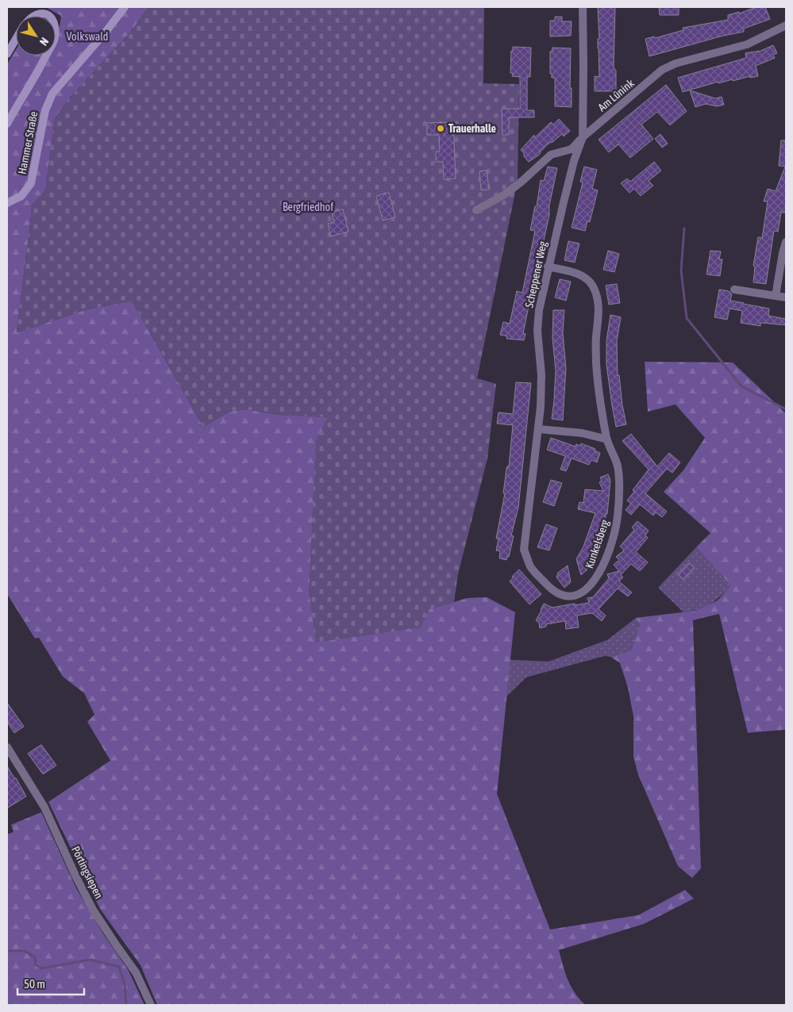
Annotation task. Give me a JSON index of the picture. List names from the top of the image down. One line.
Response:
{"streets":{"main road":["Hammer Straße"],"street":["Am Lünink","Scheppener Weg","Kunkelsberg","Pörtingsiepen"]},"crossings":[["Am Lünink","Scheppener Weg"],["Scheppener Weg","Kunkelsberg"]],"parks":["Volkswald","Bergfriedhof"],"places":["Trauerhalle"],"scale_bar":"50 m","north":"bottom right"}
